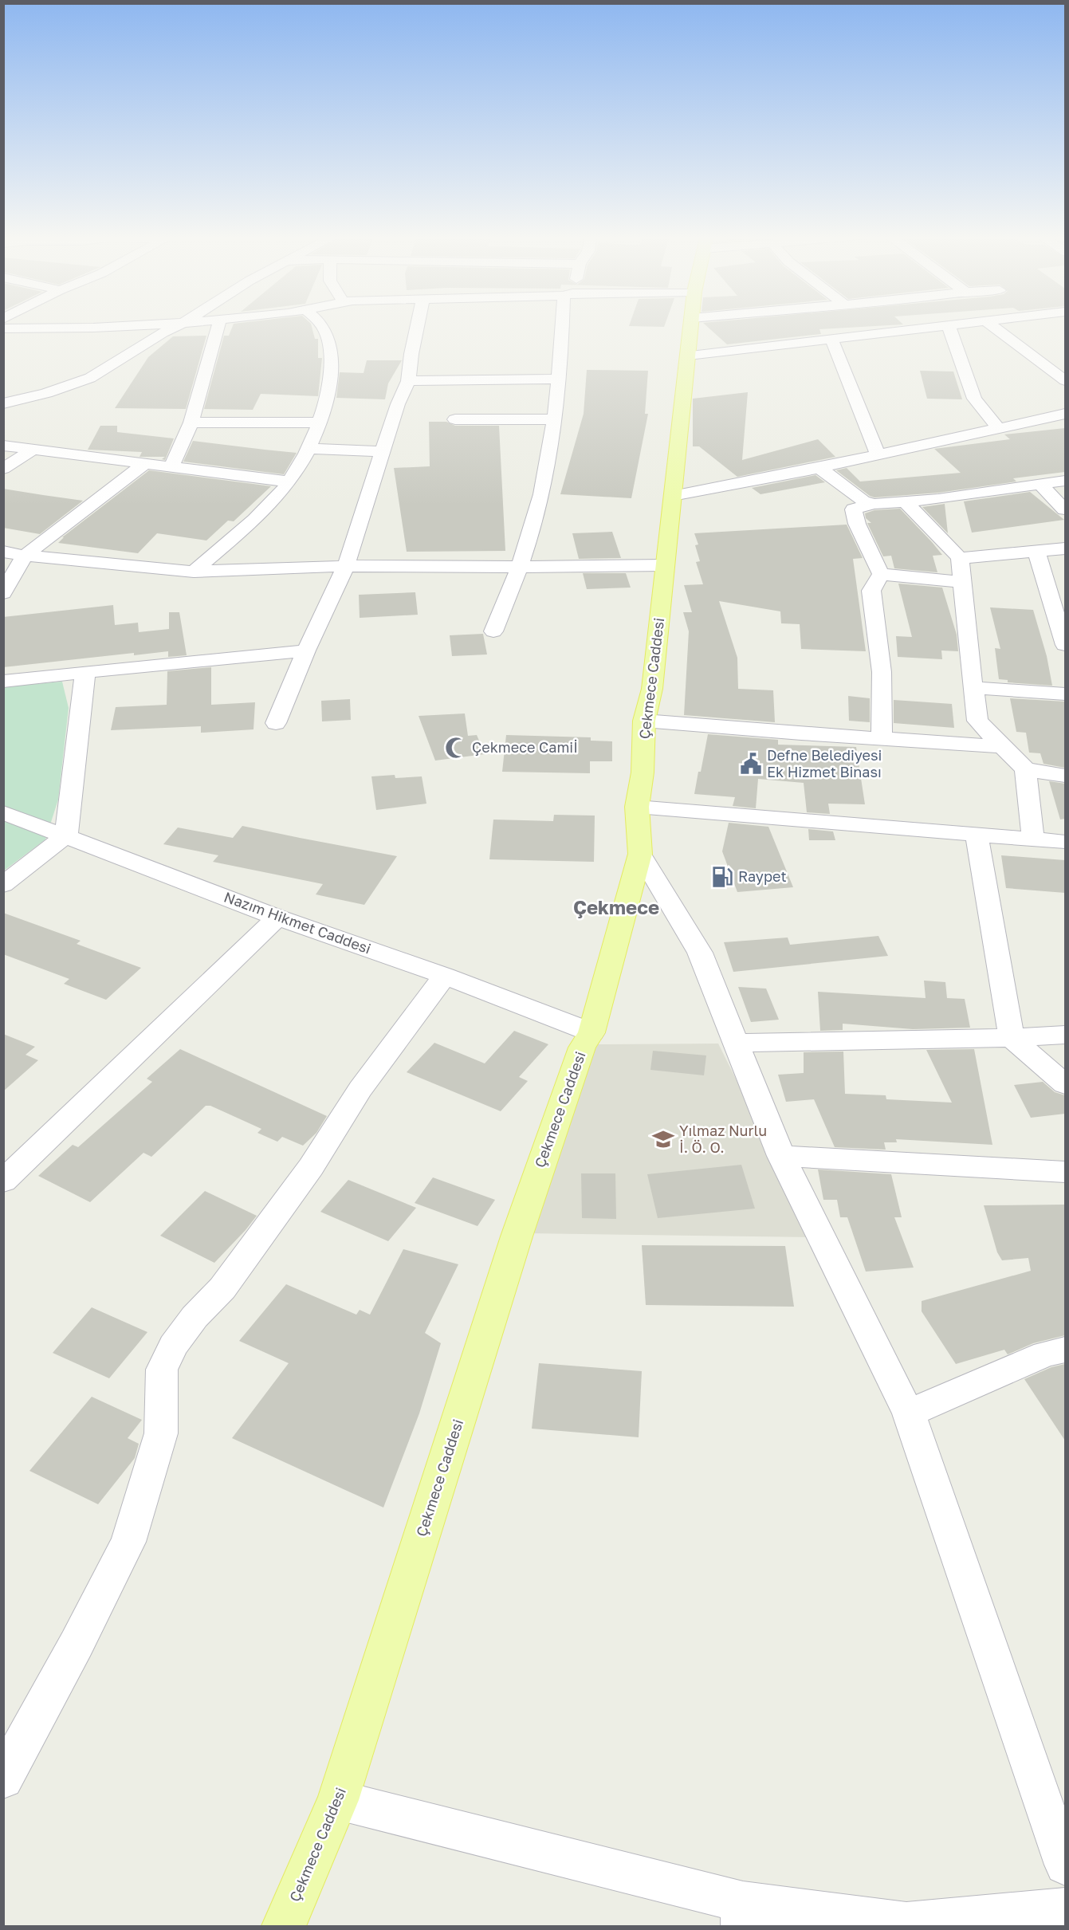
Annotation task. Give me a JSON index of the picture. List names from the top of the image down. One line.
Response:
{"streets":{"main road":["Çekmece Caddesi"],"street":["Nazım Hikmet Caddesi"]},"crossings":[["Çekmece Caddesi","Nazım Hikmet Caddesi"]],"districts":["Çekmece"],"places":{"mosque":["Çekmece Camiİ"],"public building":["Defne Belediyesi Ek Hizmet Binası"],"fuel station":["Raypet"],"school or university":["Yılmaz Nurlu İ. Ö. O."]}}
